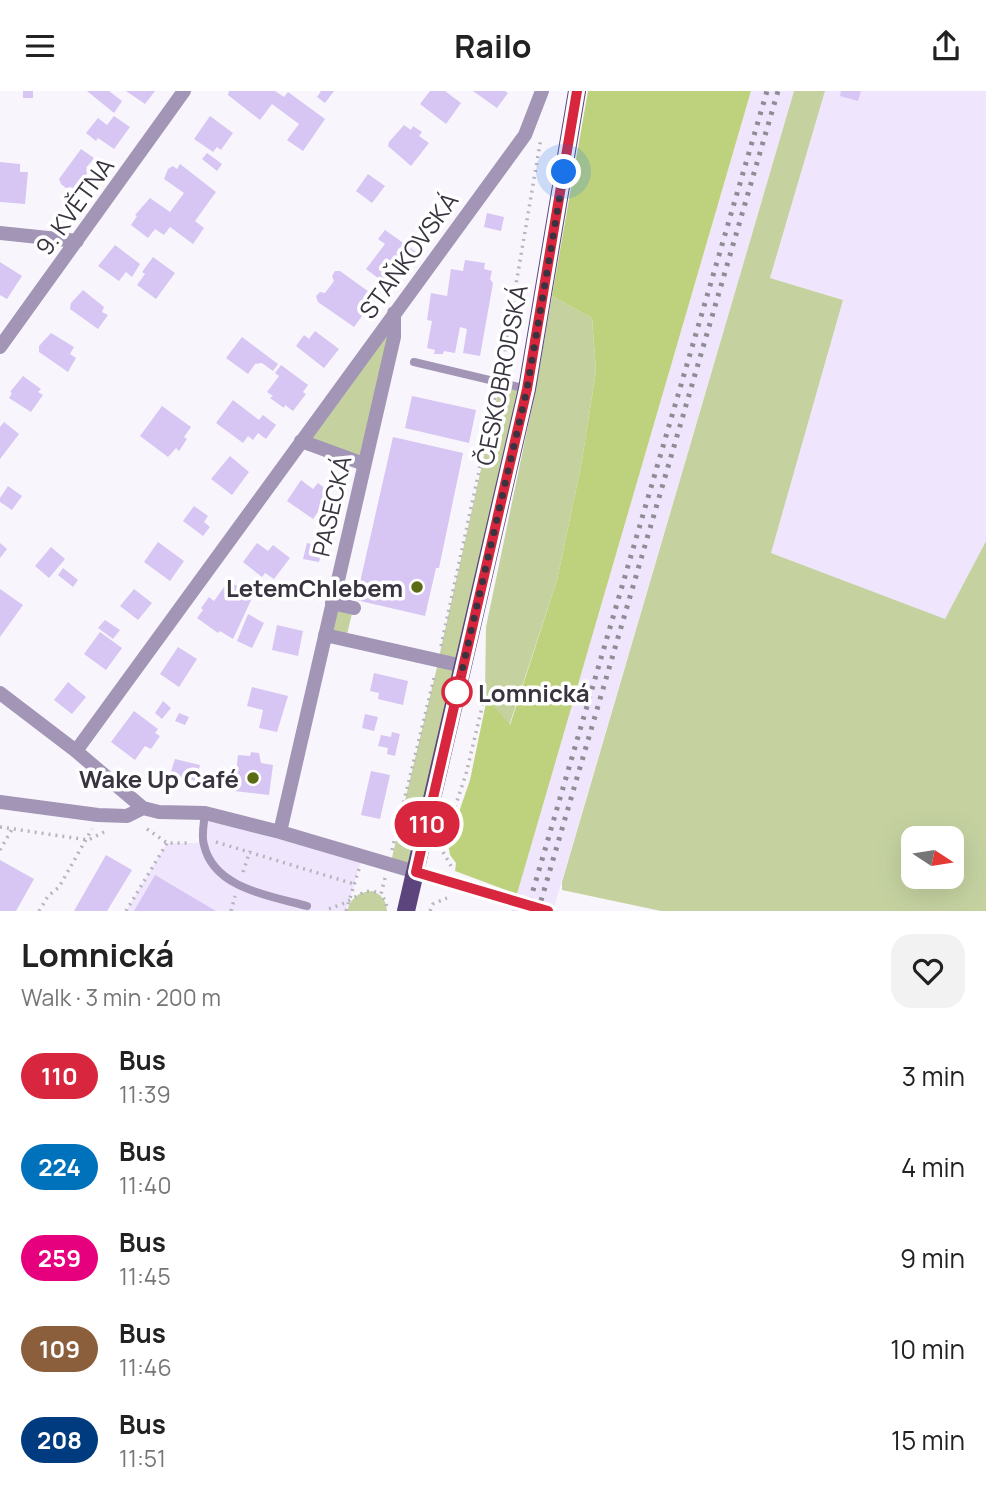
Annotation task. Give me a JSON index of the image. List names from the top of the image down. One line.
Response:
{"streets":{"main road":["ČESKOBRODSKÁ"],"street":["9. KVĚTNA","STAŇKOVSKÁ","PASECKÁ"]},"crossings":[["STAŇKOVSKÁ","PASECKÁ"]],"places":["LetemChlebem","Lomnická","Wake Up Café"],"lines":["bus line 110"],"north":"right","page":{"header":"Railo","on_map":"110","heading":["Lomnická","Walk · 3 min · 200 m"],"list":[{"mark":"110","name":"Bus","note":"11:39","value":"3 min"},{"mark":"224","name":"Bus","note":"11:40","value":"4 min"},{"mark":"259","name":"Bus","note":"11:45","value":"9 min"},{"mark":"109","name":"Bus","note":"11:46","value":"10 min"},{"mark":"208","name":"Bus","note":"11:51","value":"15 min"}]}}
